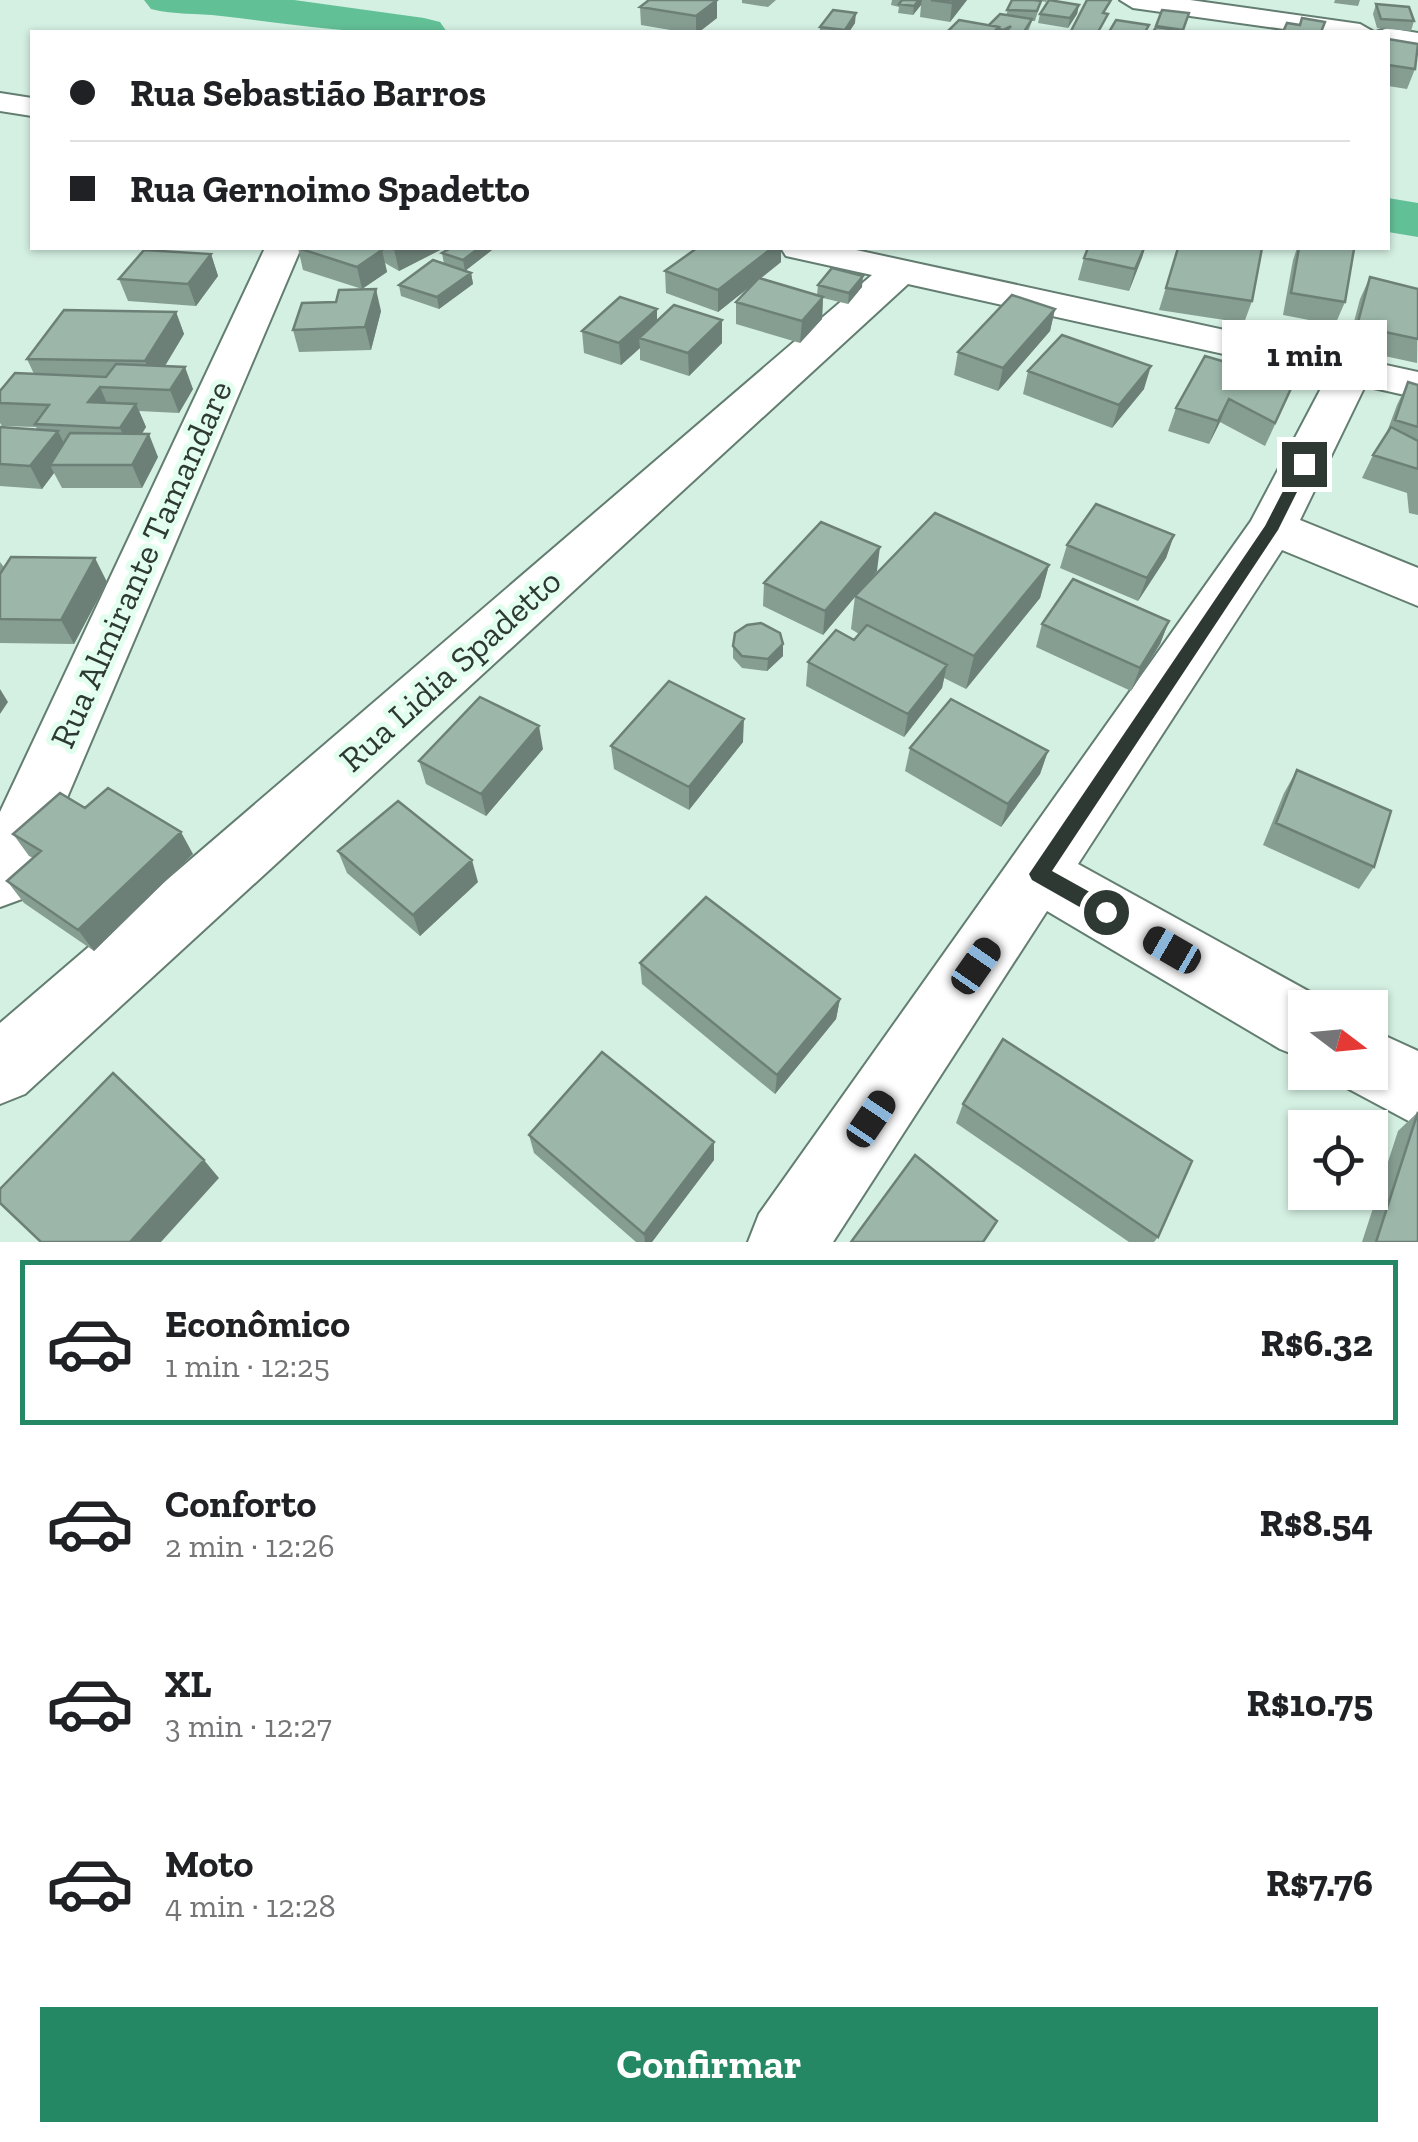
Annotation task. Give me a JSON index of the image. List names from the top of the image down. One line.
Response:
{"streets":{"street":["Rua Almirante Tamandare","Rua Lidia Spadetto"]},"north":"right","page":{"banner":["Rua Sebastião Barros","Rua Gernoimo Spadetto"],"bubble":"1 min","list":[{"name":"Econômico","note":"1 min · 12:25","value":"R$6.32"},{"name":"Conforto","note":"2 min · 12:26","value":"R$8.54"},{"name":"XL","note":"3 min · 12:27","value":"R$10.75"},{"name":"Moto","note":"4 min · 12:28","value":"R$7.76"}],"buttons":"Confirmar"}}
